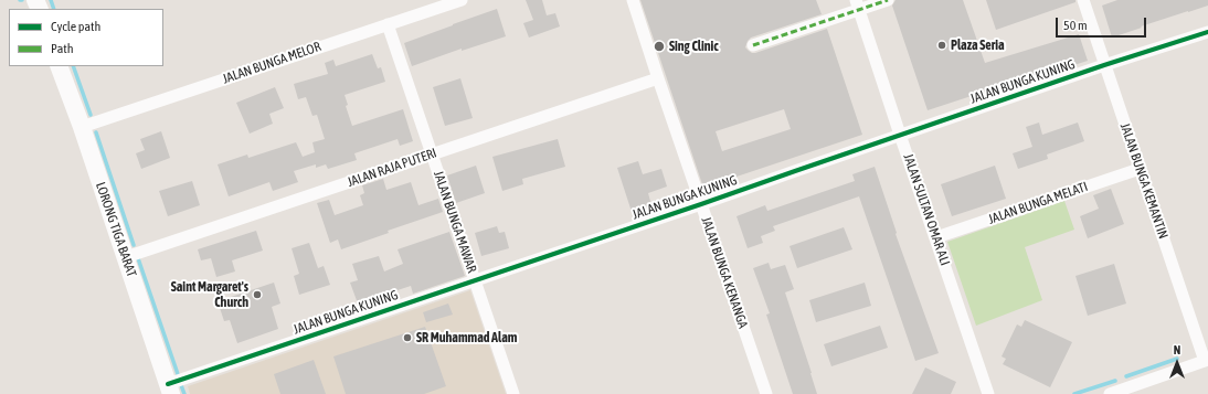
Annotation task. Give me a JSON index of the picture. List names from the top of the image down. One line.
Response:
{"streets":{"main road":["LORONG TIGA BARAT"],"street":["JALAN BUNGA MELOR","JALAN BUNGA KUNING","JALAN RAJA PUTERI","JALAN BUNGA KEMANTIN","JALAN BUNGA MELATI","JALAN SULTAN OMAR ALI","JALAN BUNGA MAWAR","JALAN BUNGA KENANGA"]},"crossings":[["JALAN BUNGA MELOR","JALAN BUNGA MAWAR"],["JALAN BUNGA MELOR","LORONG TIGA BARAT"],["JALAN BUNGA KUNING","JALAN BUNGA KEMANTIN"],["JALAN BUNGA KUNING","JALAN SULTAN OMAR ALI"],["JALAN BUNGA KUNING","JALAN BUNGA MAWAR"],["JALAN BUNGA KUNING","LORONG TIGA BARAT"],["JALAN BUNGA KUNING","JALAN BUNGA KENANGA"],["JALAN RAJA PUTERI","JALAN BUNGA MAWAR"],["JALAN RAJA PUTERI","LORONG TIGA BARAT"],["JALAN RAJA PUTERI","JALAN BUNGA KENANGA"],["JALAN BUNGA KEMANTIN","JALAN BUNGA MELATI"],["JALAN BUNGA MELATI","JALAN SULTAN OMAR ALI"]],"places":["Plaza Seria","Sing Clinic","Saint Margaret's Church","SR Muhammad Alam"],"legend":["Cycle path","Path"],"scale_bar":"50 m","north":"top"}
